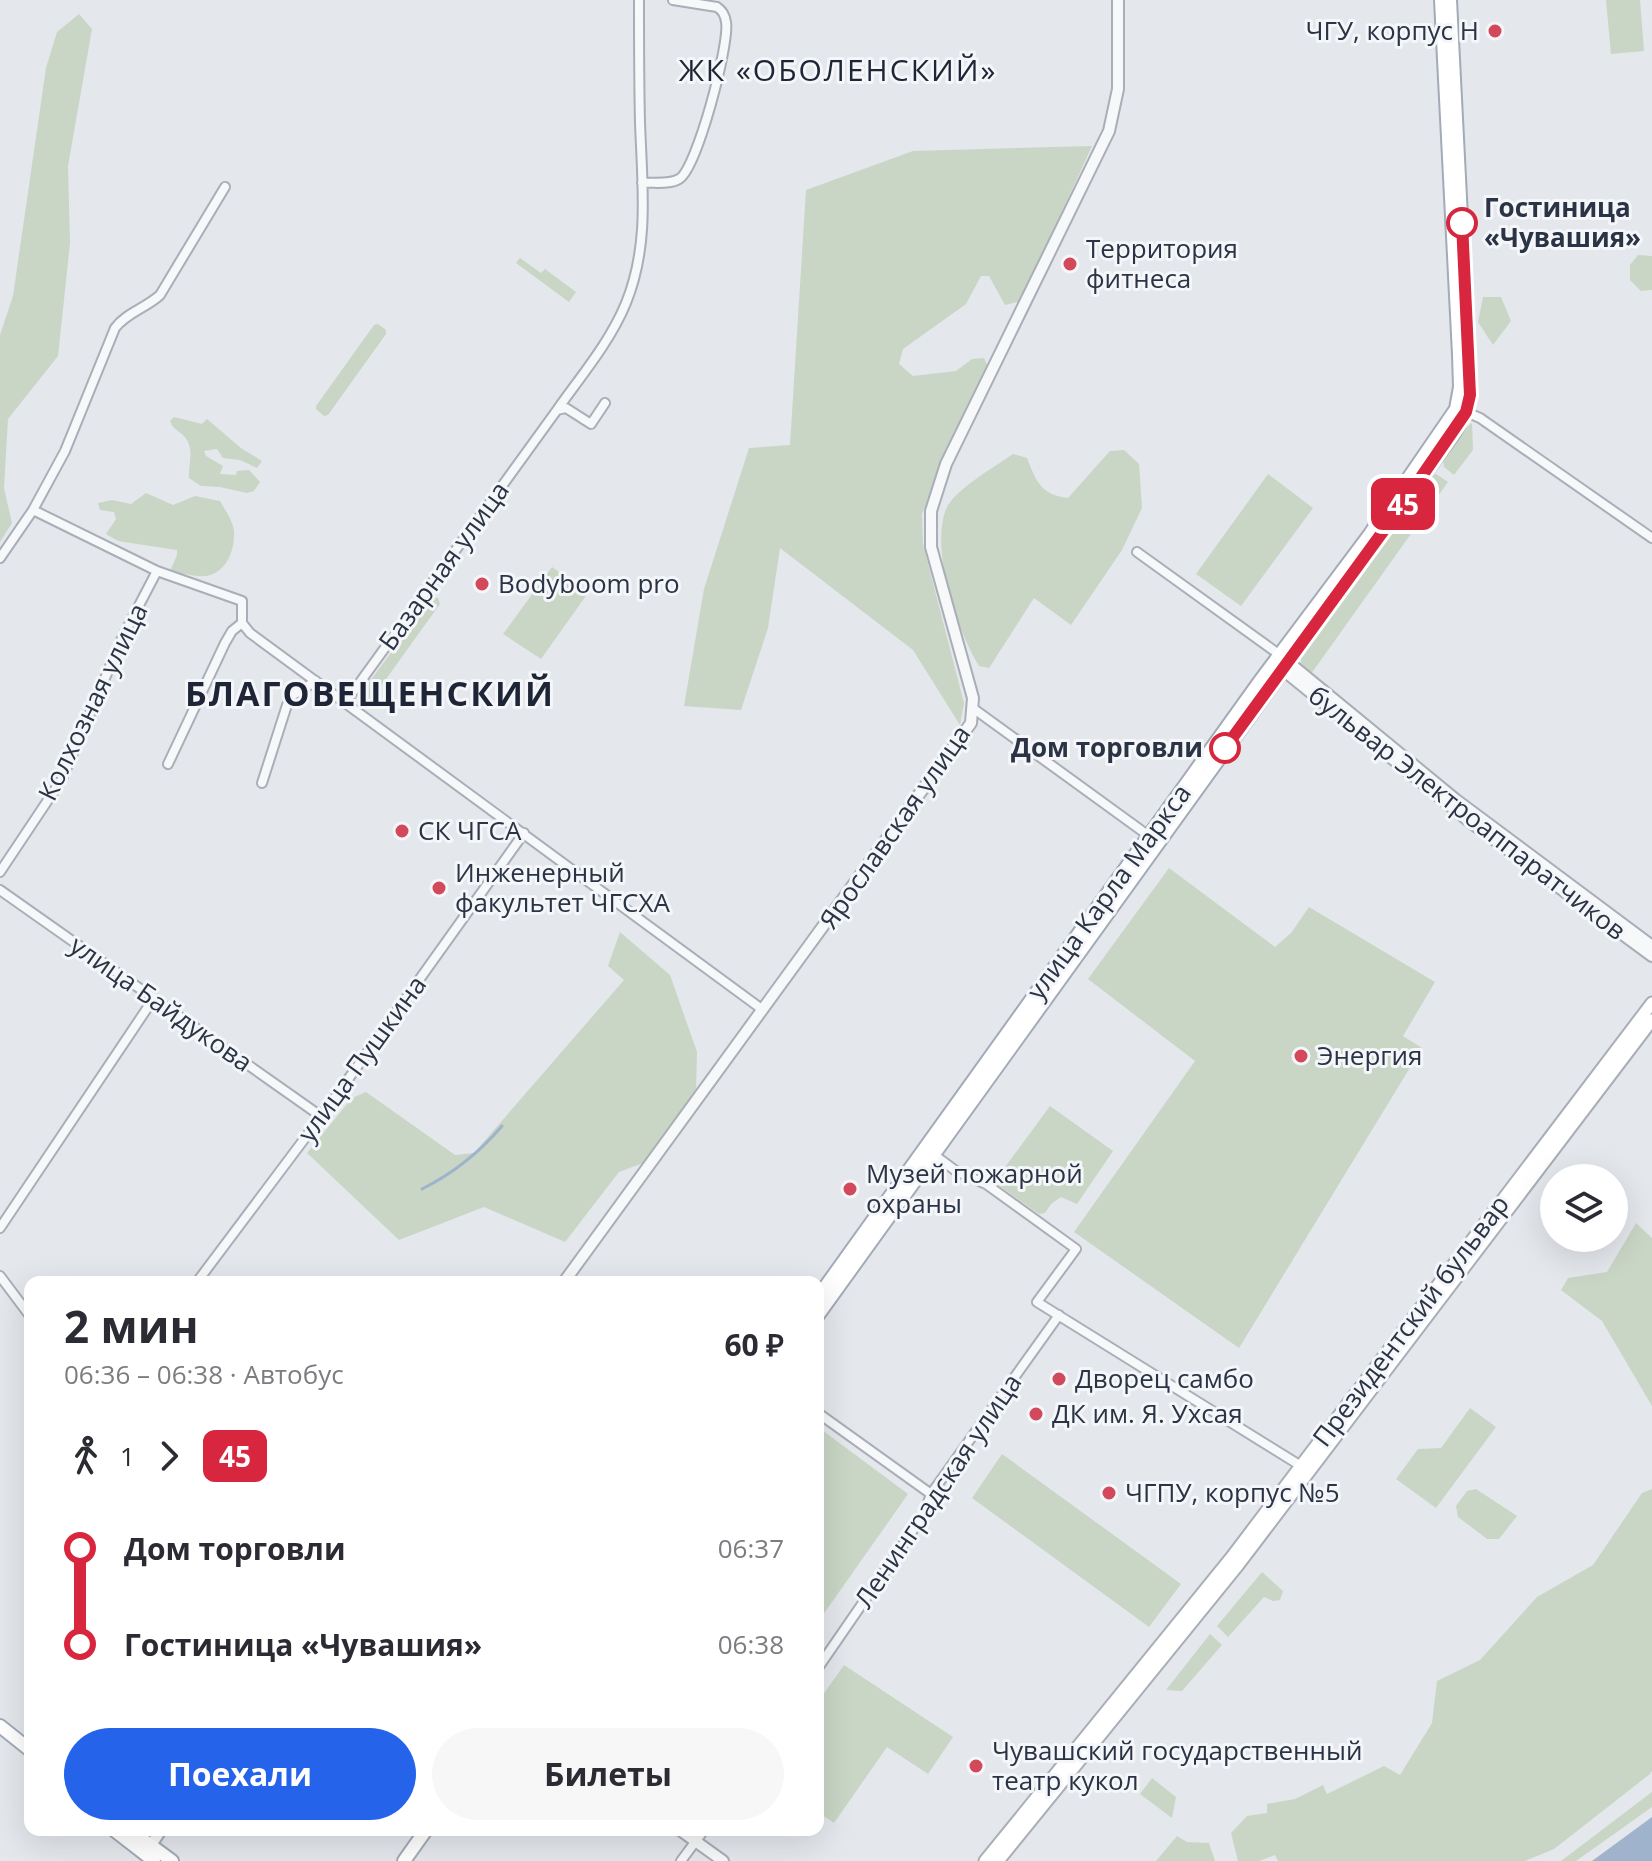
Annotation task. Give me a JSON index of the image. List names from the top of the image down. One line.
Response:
{"streets":{"main road":["улица Карла Маркса","Президентский бульвар"],"street":["Базарная улица","Колхозная улица","бульвар Электроаппаратчиков","Ярославская улица","улица Байдукова","улица Пушкина","Ленинградская улица"]},"crossings":[["бульвар Электроаппаратчиков","улица Карла Маркса"],["улица Байдукова","улица Пушкина"]],"districts":["ЖК «ОБОЛЕНСКИЙ»","БЛАГОВЕЩЕНСКИЙ"],"places":["ЧГУ, корпус Н","Гостиница «Чувашия»","Территория фитнеса","Bodyboom pro","Дом торговли","СК ЧГСА","Инженерный факультет ЧГСХА","Энергия","Музей пожарной охраны","Дворец самбо","ДК им. Я. Ухсая","ЧГПУ, корпус №5","Чувашский государственный театр кукол"],"lines":["bus line 45"],"page":{"on_map":"45","heading":["2 мин","06:36 – 06:38 · Автобус","60 ₽"],"legs":["1","45"],"list":[{"name":"Дом торговли","value":"06:37"},{"name":"Гостиница «Чувашия»","value":"06:38"}],"buttons":["Поехали","Билеты"]}}
